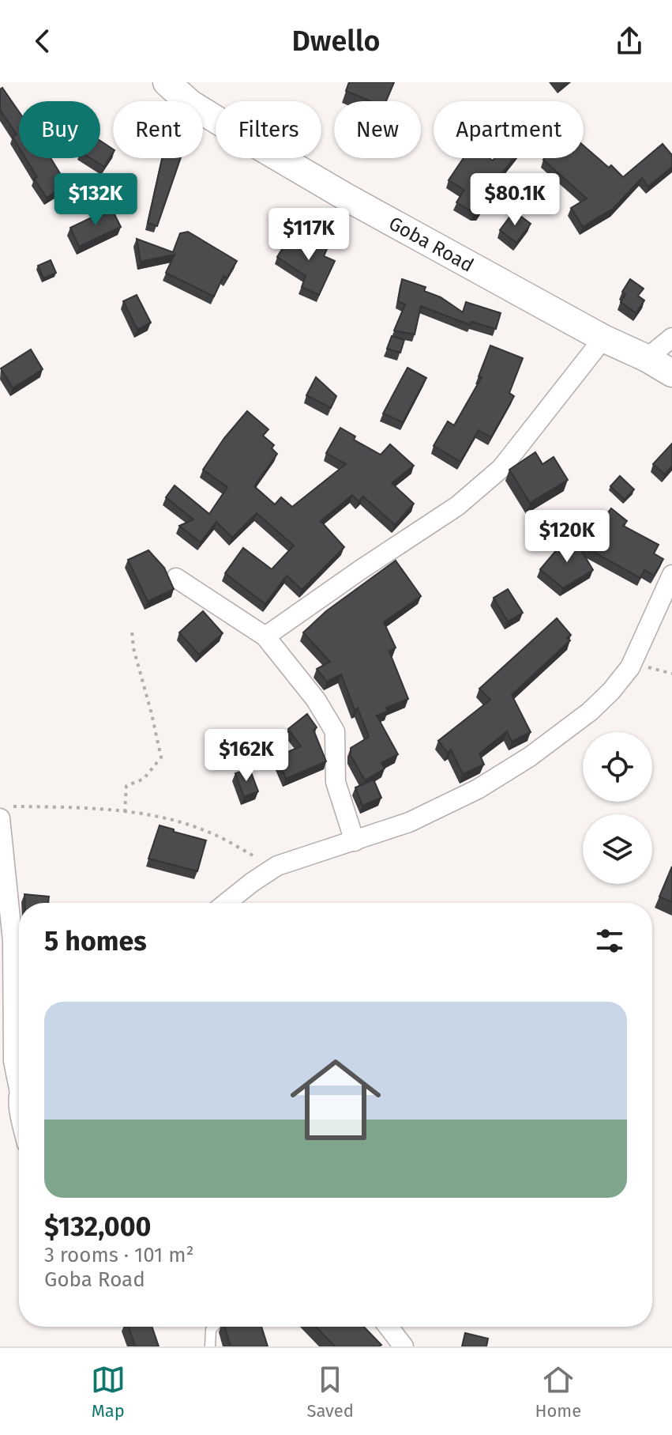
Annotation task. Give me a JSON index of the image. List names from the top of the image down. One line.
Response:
{"streets":{"main road":["Goba Road"]},"page":{"header":"Dwello","chip":["Buy","Rent","Filters","New","Apartment"],"price":["$132K","$80.1K","$117K","$120K","$162K"],"heading":"5 homes","list":[{"name":"$132,000","note":"3 rooms · 101 m² · Goba Road"}],"tabs":["Map","Saved","Home"]}}
